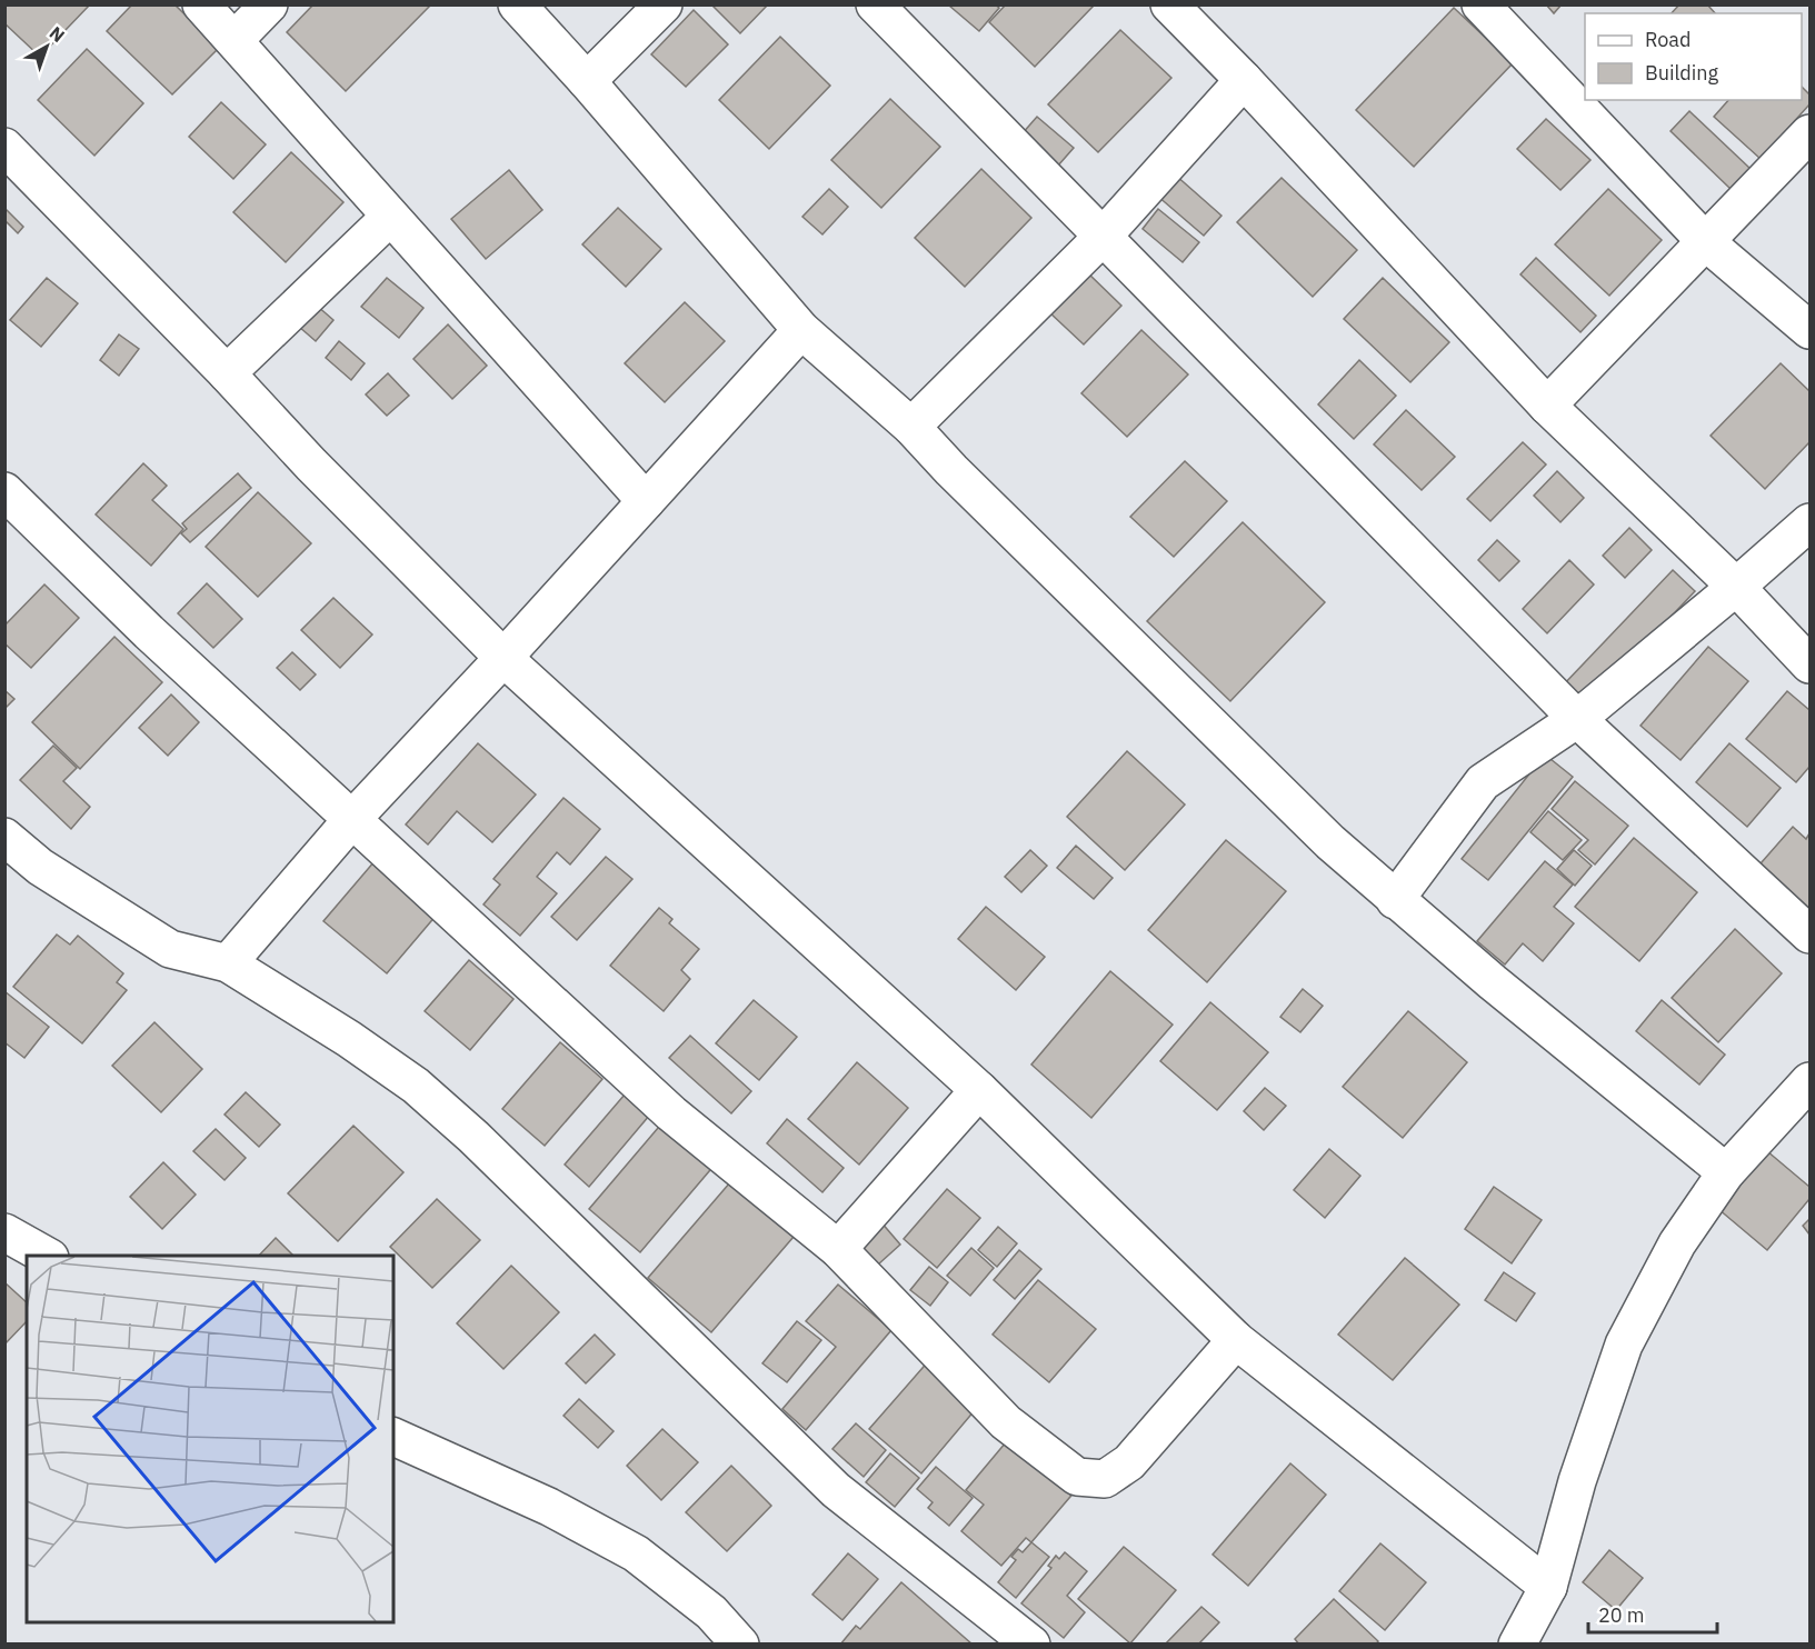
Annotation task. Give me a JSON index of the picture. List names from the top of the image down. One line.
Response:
{"legend":["Road","Building"],"scale_bar":"20 m","north":"top right"}
